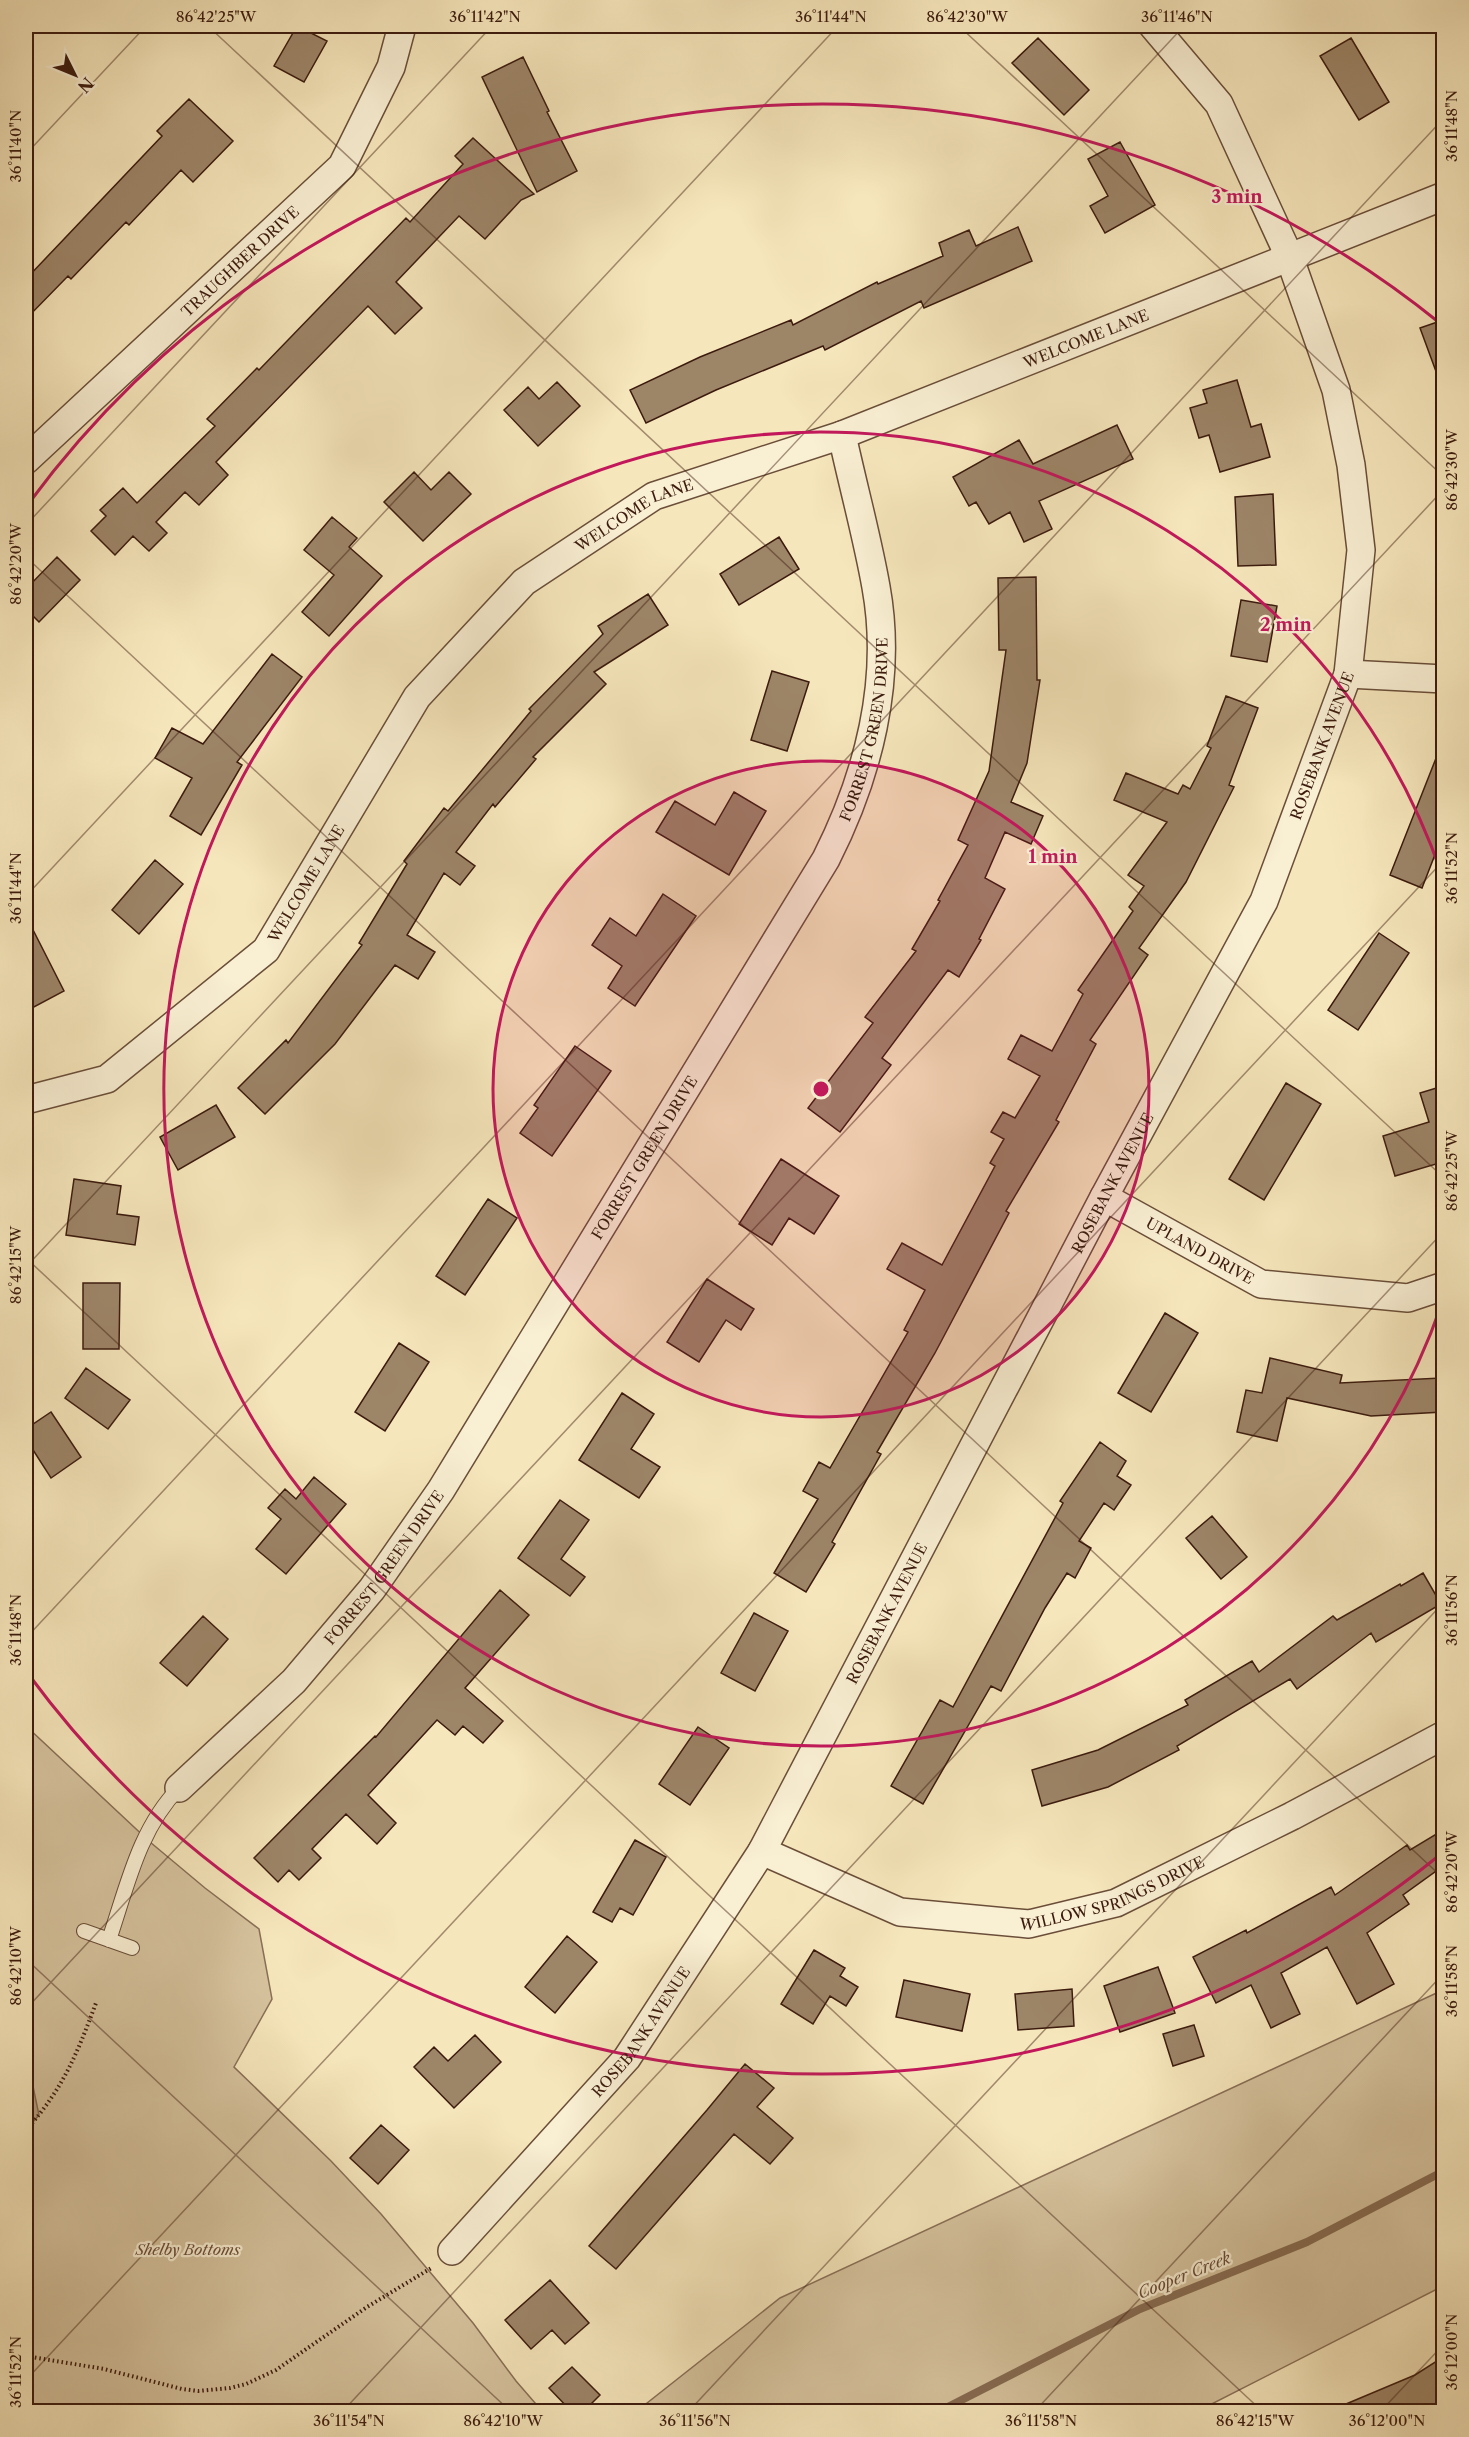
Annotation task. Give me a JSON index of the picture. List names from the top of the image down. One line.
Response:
{"streets":{"street":["TRAUGHBER DRIVE","WELCOME LANE","FORREST GREEN DRIVE","ROSEBANK AVENUE","UPLAND DRIVE","WILLOW SPRINGS DRIVE"]},"crossings":[["WELCOME LANE","FORREST GREEN DRIVE"],["WELCOME LANE","ROSEBANK AVENUE"],["ROSEBANK AVENUE","UPLAND DRIVE"],["ROSEBANK AVENUE","WILLOW SPRINGS DRIVE"]],"water":["Cooper Creek"],"parks":["Shelby Bottoms"],"north":"bottom right","coordinates":["86°42'25\"W","36°11'42\"N","36°11'44\"N","86°42'30\"W","36°11'46\"N","36°11'48\"N","36°11'40\"N","86°42'20\"W","36°11'52\"N","86°42'15\"W","36°11'56\"N","86°42'10\"W","36°11'58\"N","36°12'00\"N","36°11'54\"N"],"rings":["3 min","2 min","1 min"]}
